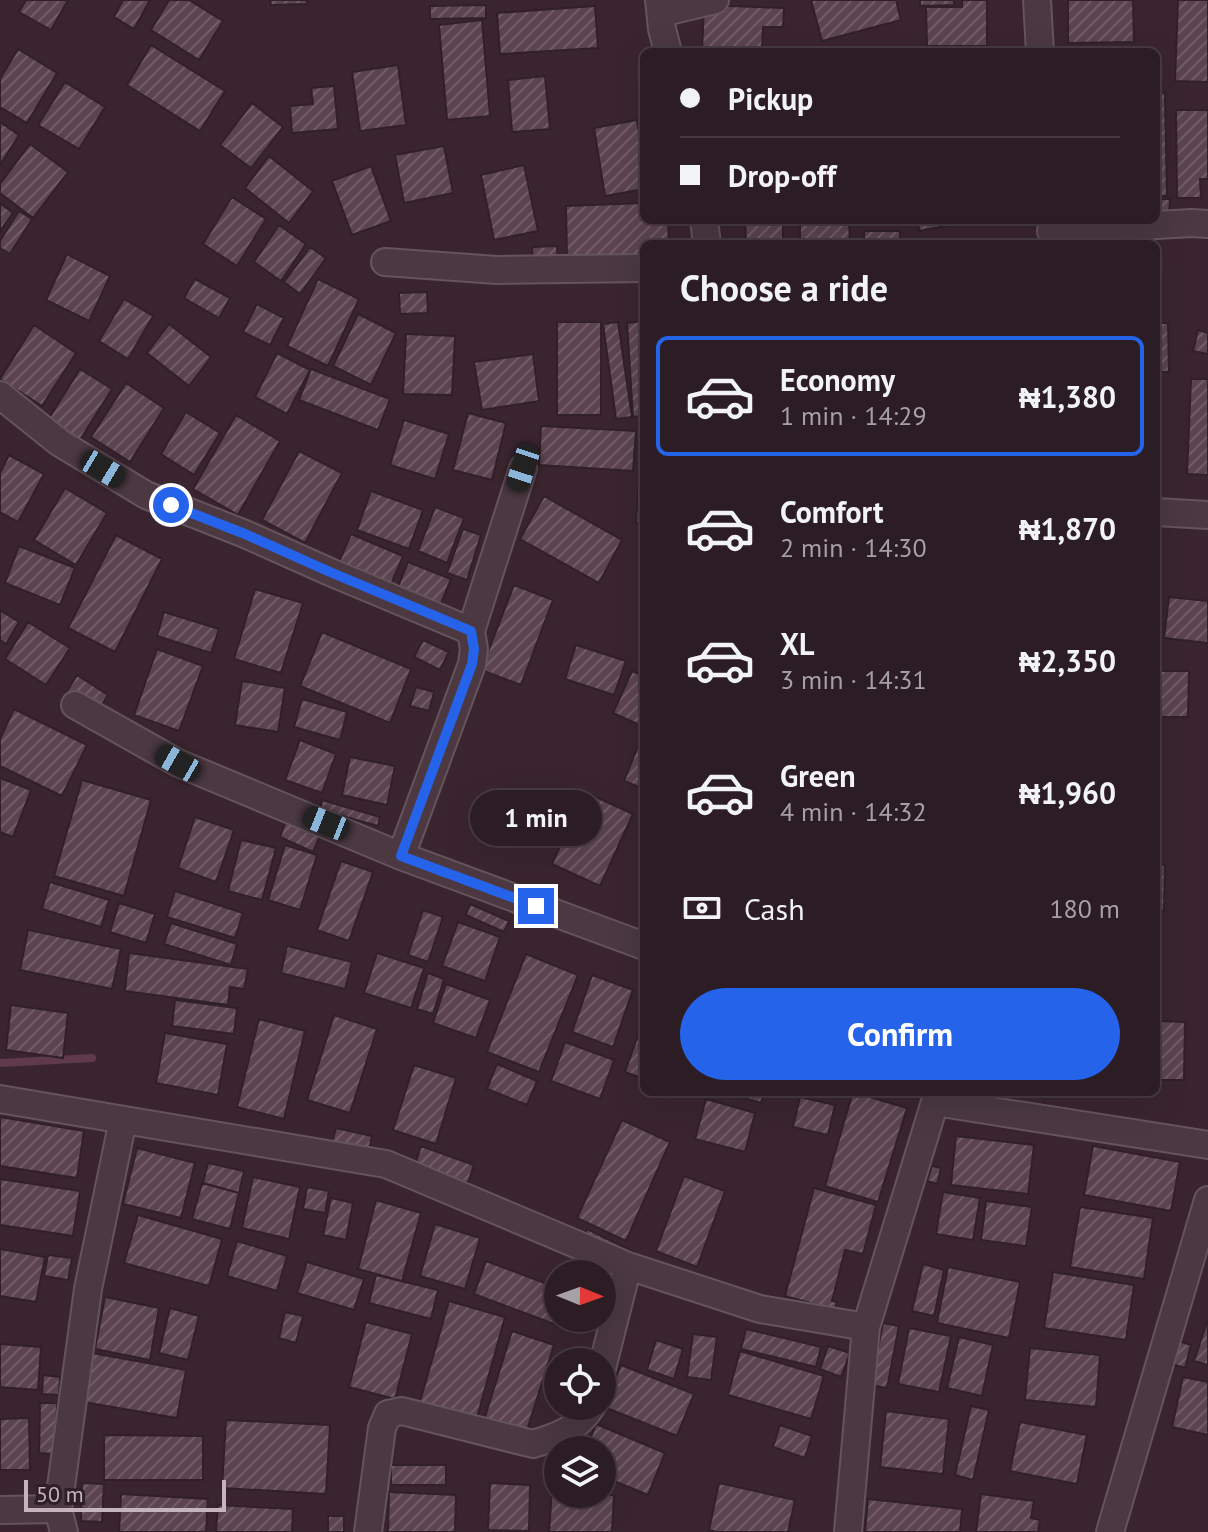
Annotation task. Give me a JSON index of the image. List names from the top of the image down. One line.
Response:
{"scale_bar":"50 m","north":"right","page":{"banner":["Pickup","Drop-off"],"heading":"Choose a ride","list":[{"name":"Economy","note":"1 min · 14:29","value":"₦1,380"},{"name":"Comfort","note":"2 min · 14:30","value":"₦1,870"},{"name":"XL","note":"3 min · 14:31","value":"₦2,350"},{"name":"Green","note":"4 min · 14:32","value":"₦1,960"}],"bubble":"1 min","pay":["Cash","180 m"],"buttons":"Confirm","scale":"50 m"}}
